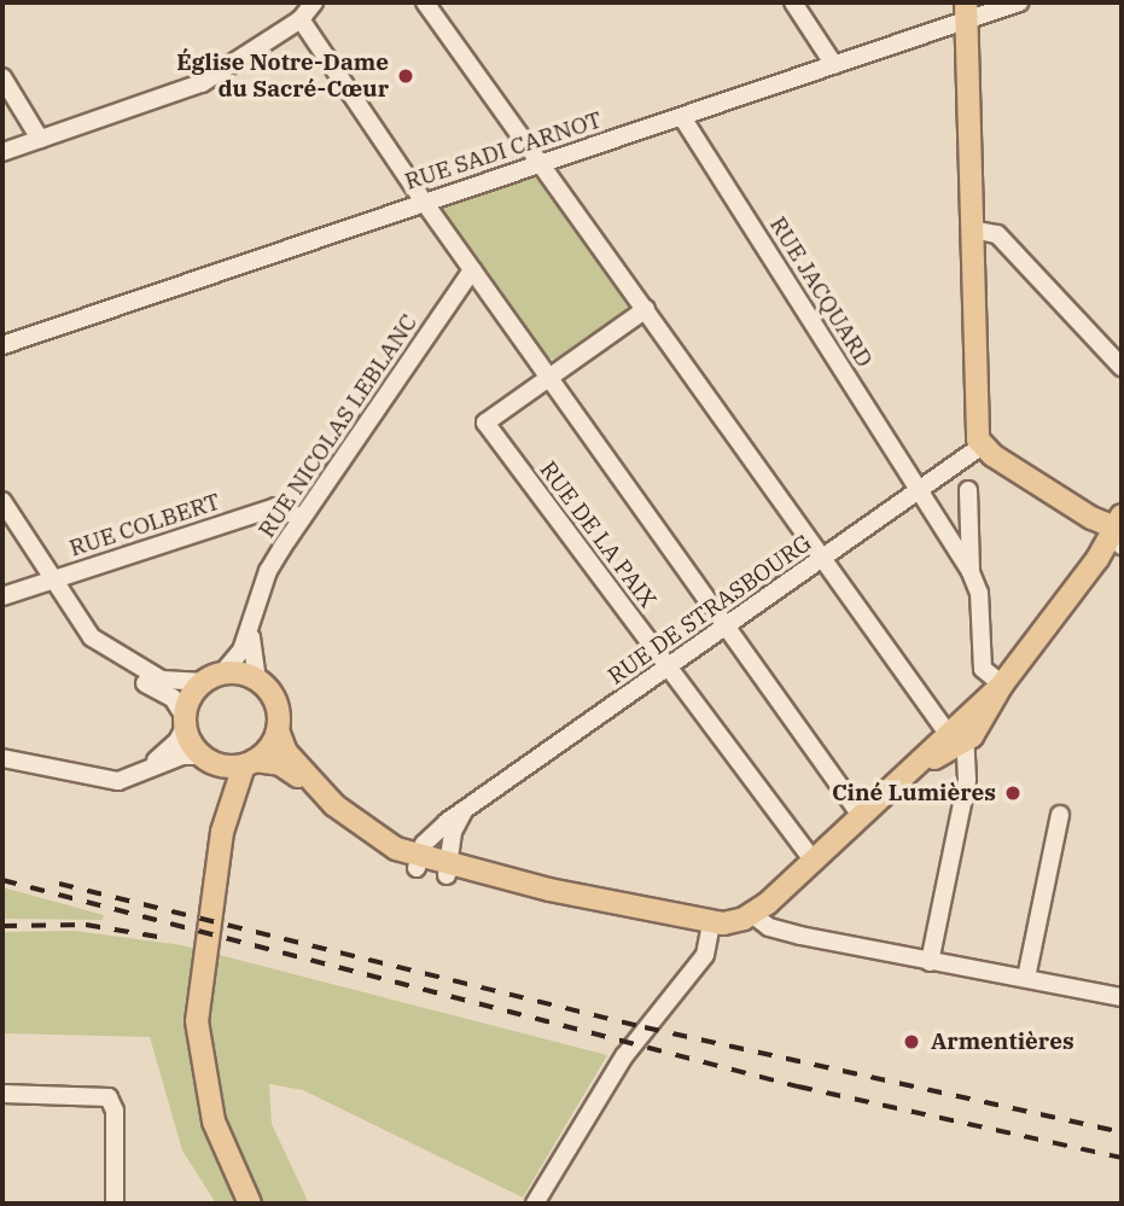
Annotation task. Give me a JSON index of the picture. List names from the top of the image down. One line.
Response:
{"streets":{"street":["RUE SADI CARNOT","RUE JACQUARD","RUE NICOLAS LEBLANC","RUE COLBERT","RUE DE LA PAIX","RUE DE STRASBOURG"]},"crossings":[["RUE SADI CARNOT","RUE JACQUARD"],["RUE JACQUARD","RUE DE STRASBOURG"],["RUE NICOLAS LEBLANC","RUE COLBERT"],["RUE DE LA PAIX","RUE DE STRASBOURG"]],"places":["Église Notre-Dame du Sacré-Cœur","Ciné Lumières","Armentières"]}
